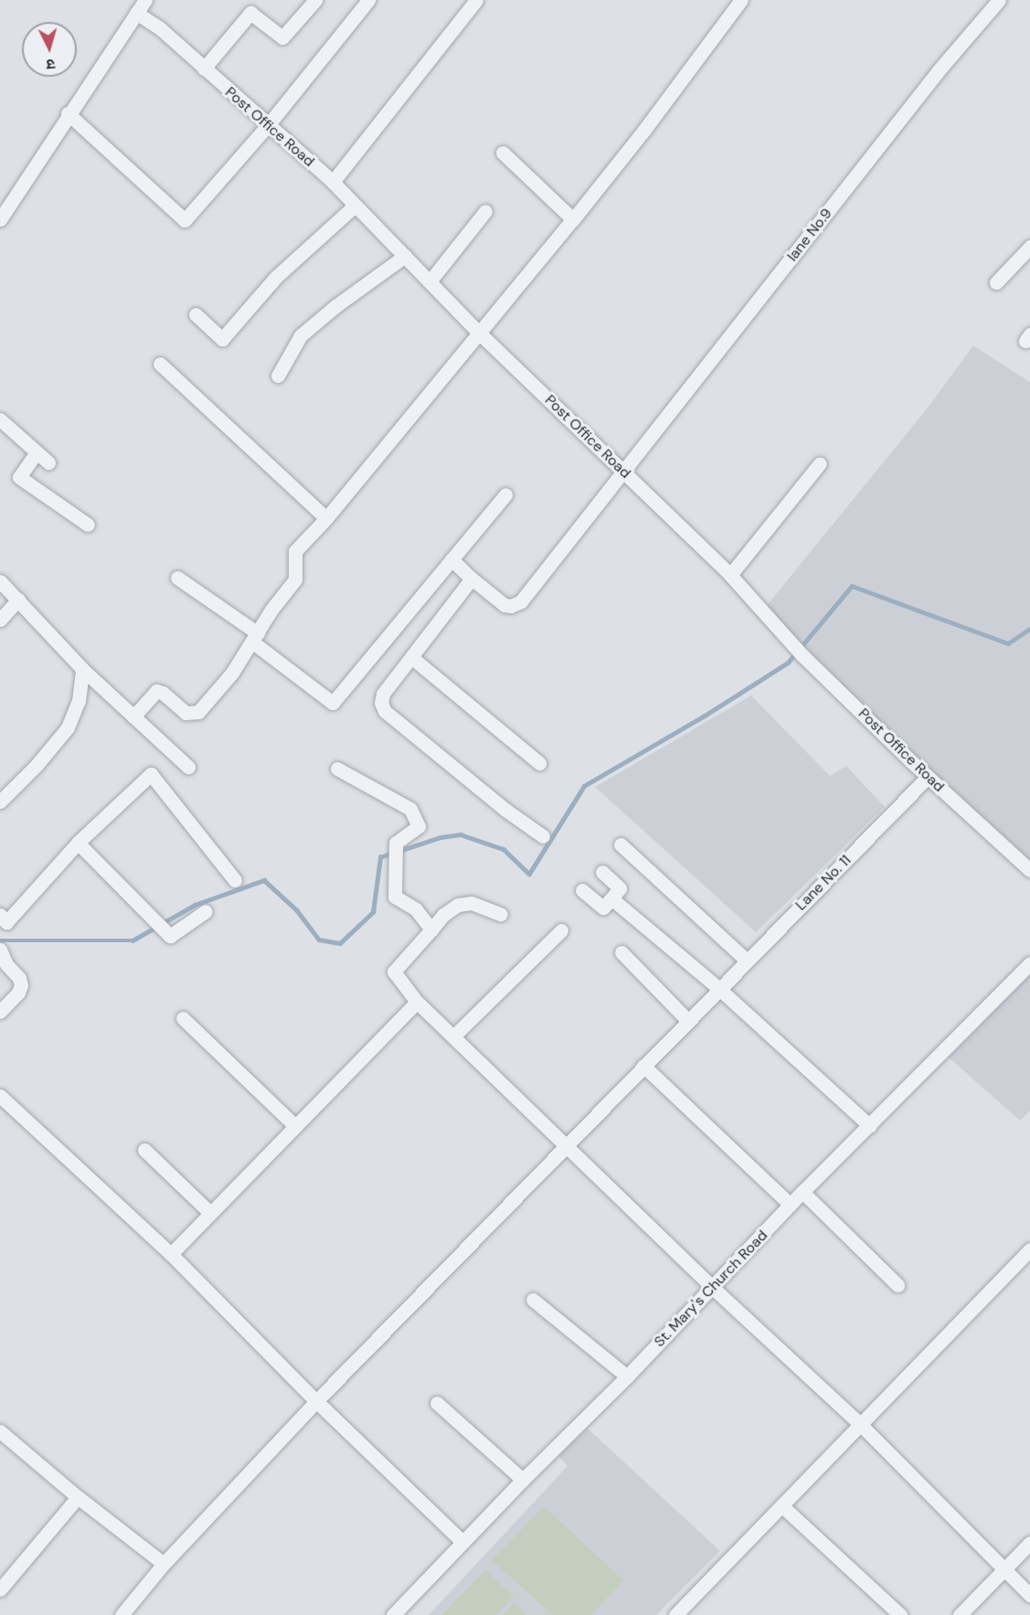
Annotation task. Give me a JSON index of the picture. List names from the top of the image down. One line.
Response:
{"streets":{"street":["Post Office Road","lane No.9","Lane No. 11","St. Mary's Church Road"]},"crossings":[["Post Office Road","lane No.9"],["Post Office Road","Lane No. 11"]],"north":"bottom"}
